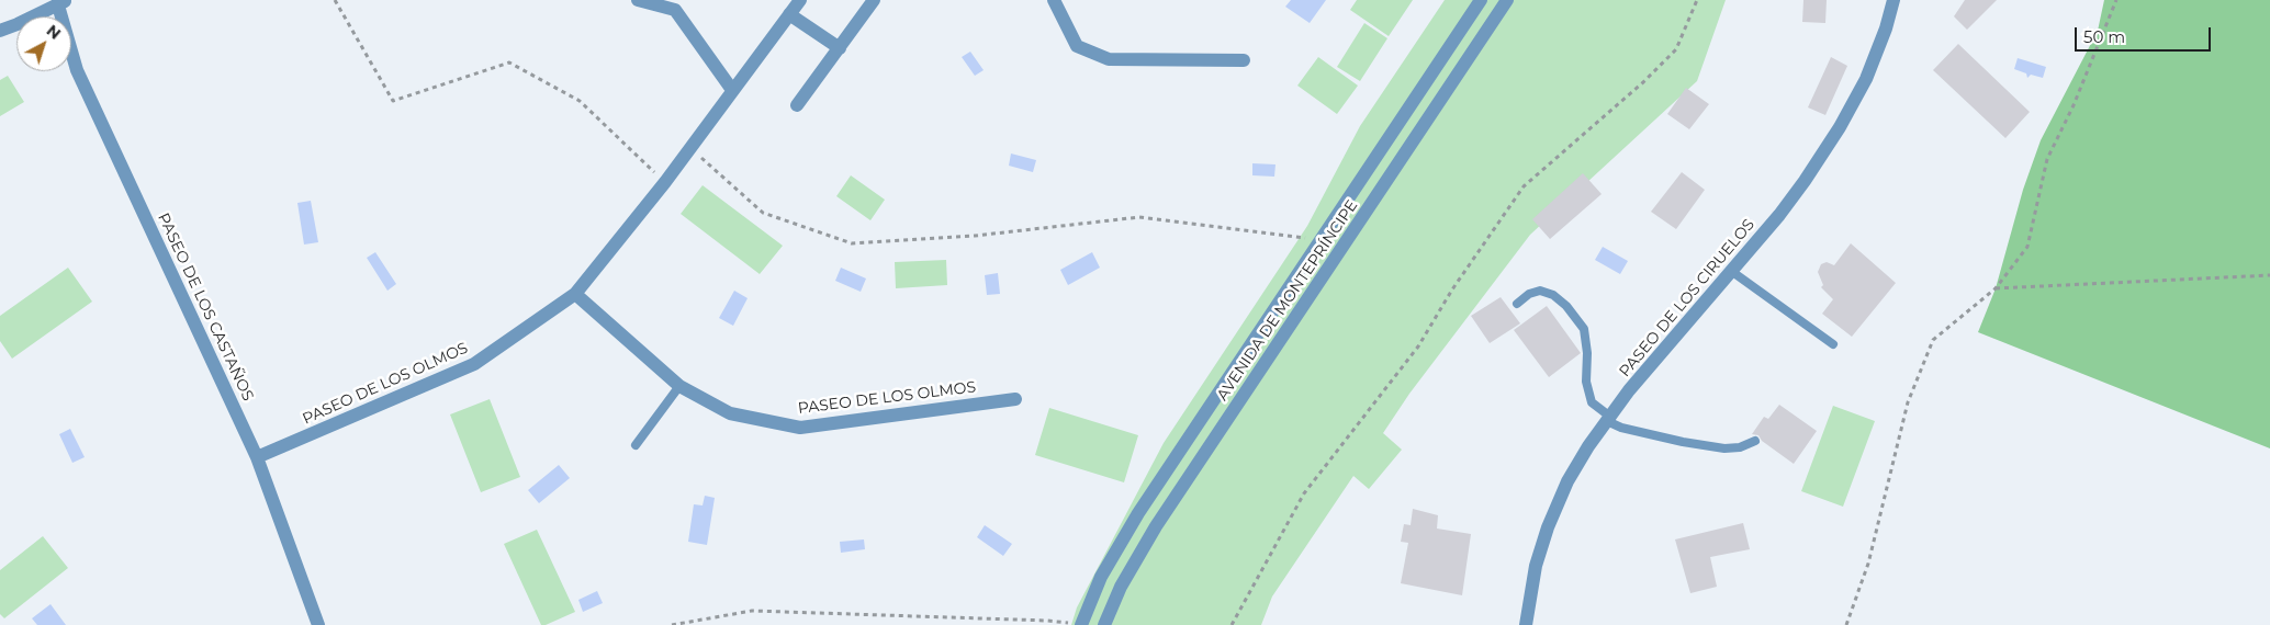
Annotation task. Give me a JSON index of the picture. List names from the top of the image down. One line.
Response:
{"streets":{"street":["PASEO DE LOS CIRUELOS","AVENIDA DE MONTEPRÍNCIPE","PASEO DE LOS CASTAÑOS","PASEO DE LOS OLMOS"]},"crossings":[["PASEO DE LOS CASTAÑOS","PASEO DE LOS OLMOS"]],"scale_bar":"50 m","north":"top right"}
